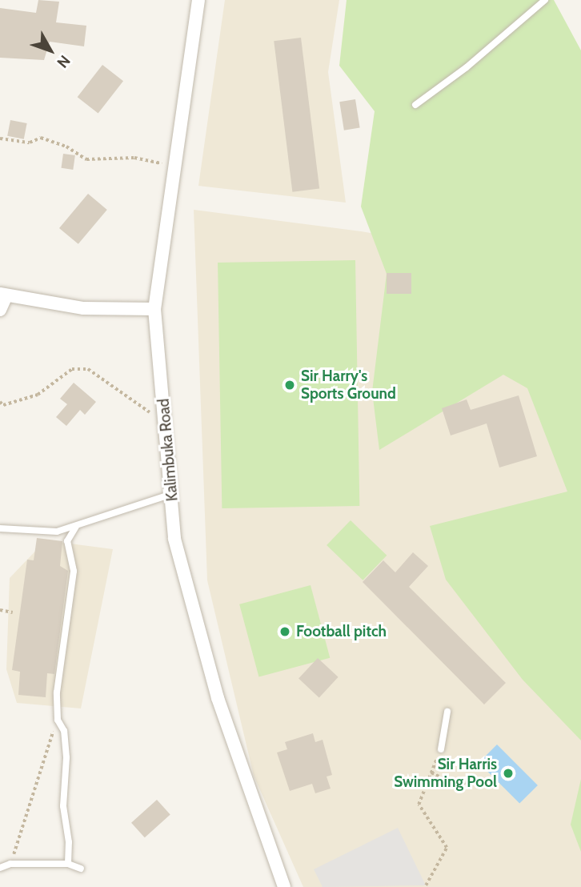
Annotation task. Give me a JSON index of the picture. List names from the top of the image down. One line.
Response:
{"streets":{"street":["Kalimbuka Road"]},"places":["Sir Harry's Sports Ground","Football pitch","Sir Harris Swimming Pool"],"north":"bottom right"}
